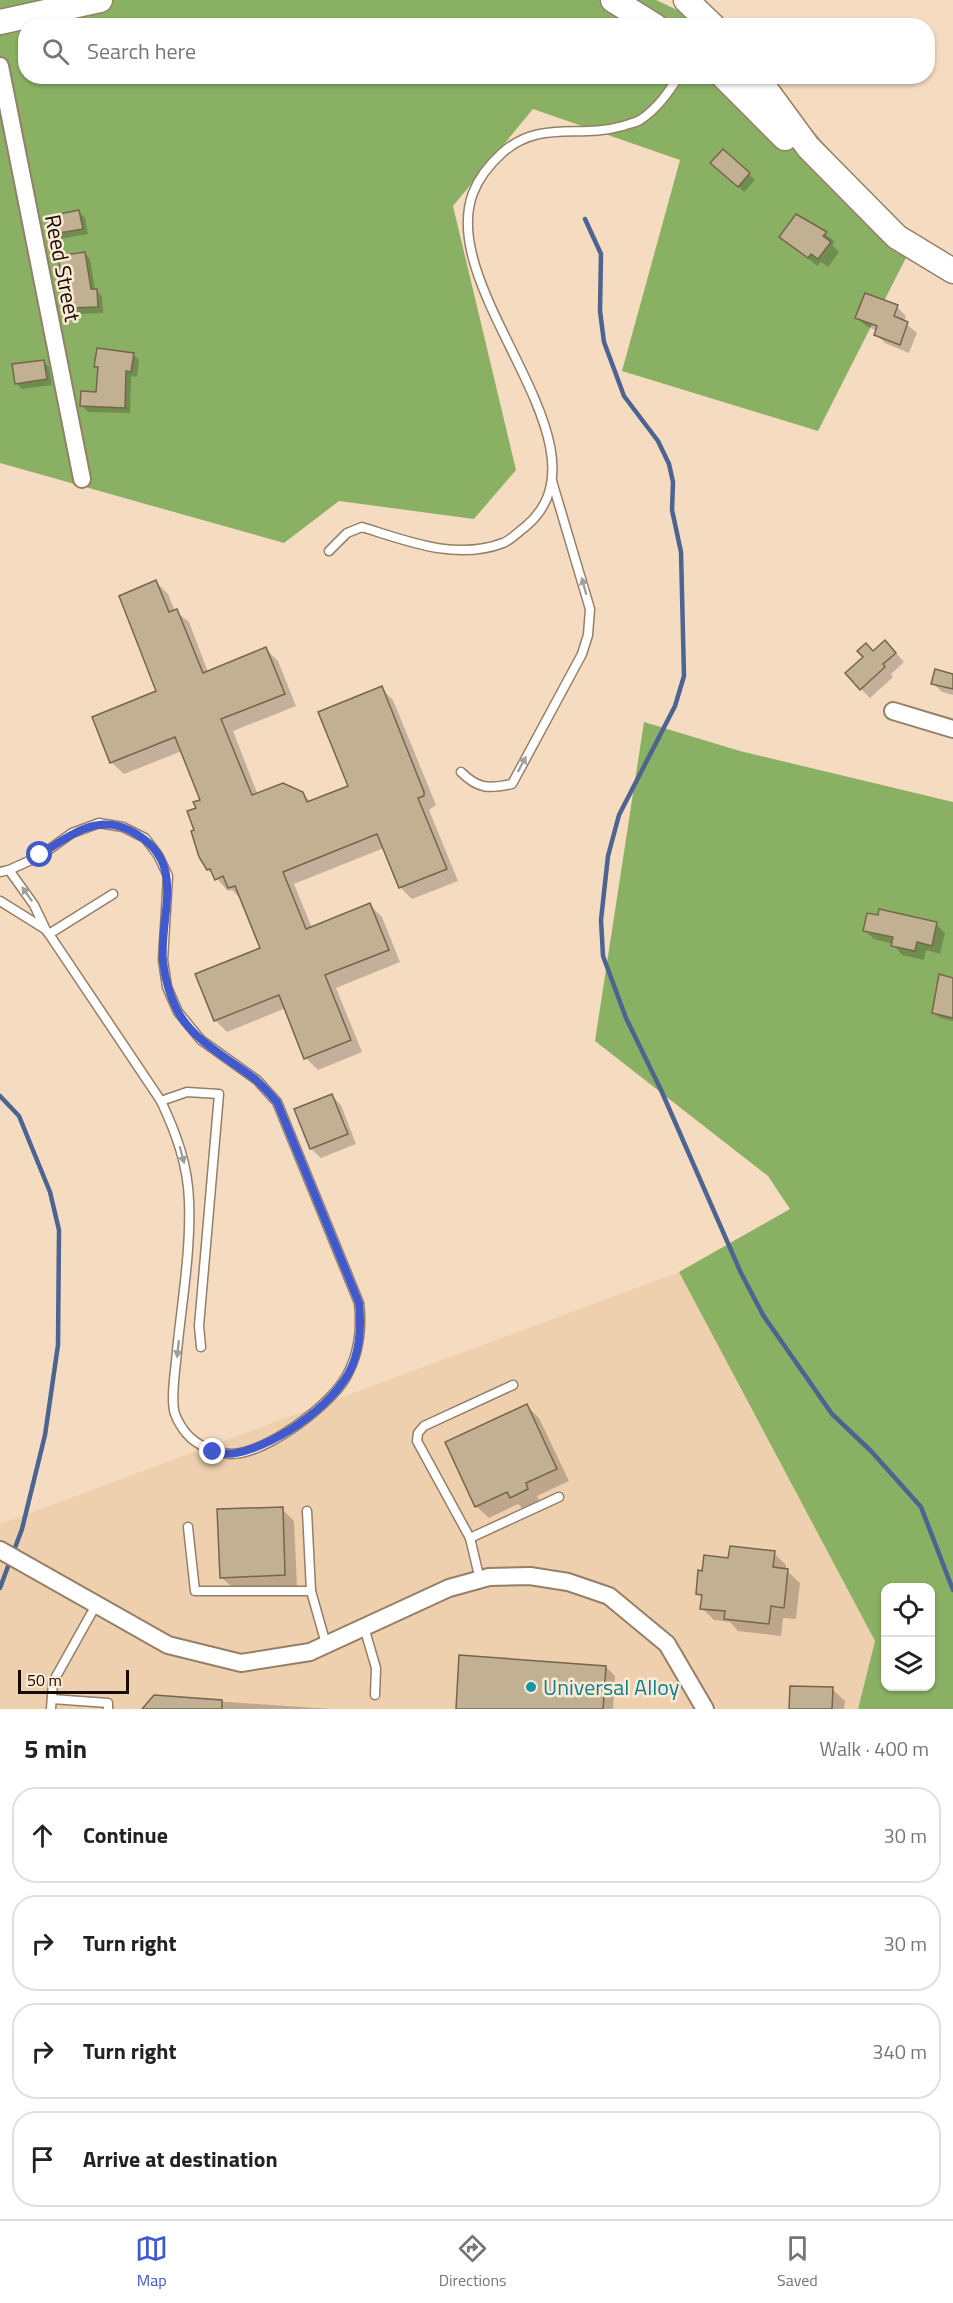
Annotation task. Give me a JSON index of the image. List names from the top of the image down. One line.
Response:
{"streets":{"street":["Reed Street"]},"places":["Universal Alloy"],"scale_bar":"50 m","page":{"search":"Search here","scale":"50 m","heading":["5 min","Walk · 400 m"],"list":[["Continue","30 m"],["Turn right","30 m"],["Turn right","340 m"],"Arrive at destination"],"nav":["Map","Directions","Saved"]}}
